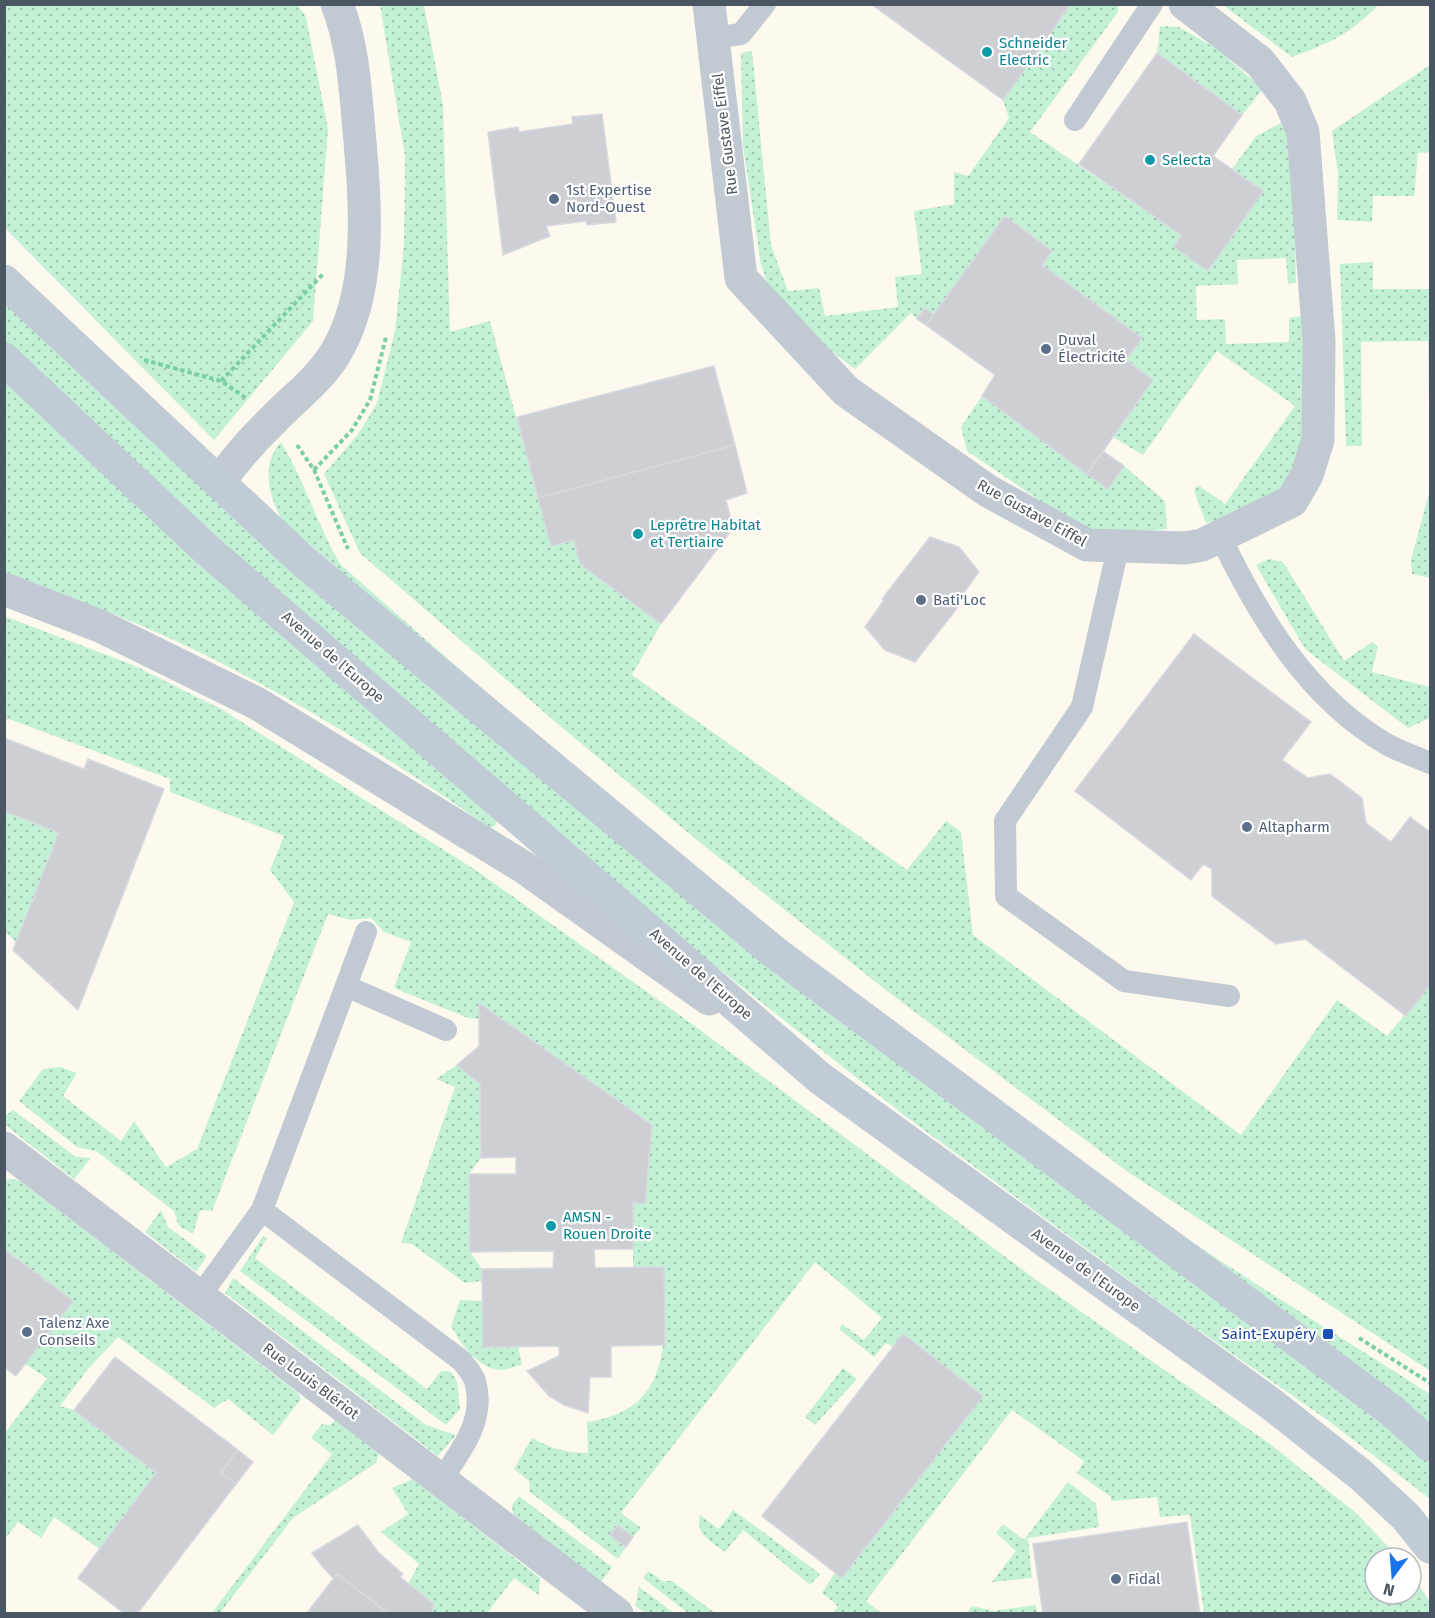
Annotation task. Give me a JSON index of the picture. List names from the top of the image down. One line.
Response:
{"streets":{"main road":["Avenue de l'Europe"],"street":["Rue Gustave Eiffel","Rue Louis Blériot"]},"places":{"other":["Schneider Electric","Selecta","1st Expertise Nord-Ouest","Duval Électricité","Leprêtre Habitat et Tertiaire","Bati'Loc","Altapharm","AMSN - Rouen Droite","Talenz Axe Conseils","Fidal"],"transit":["Saint-Exupéry"]},"north":"bottom"}
